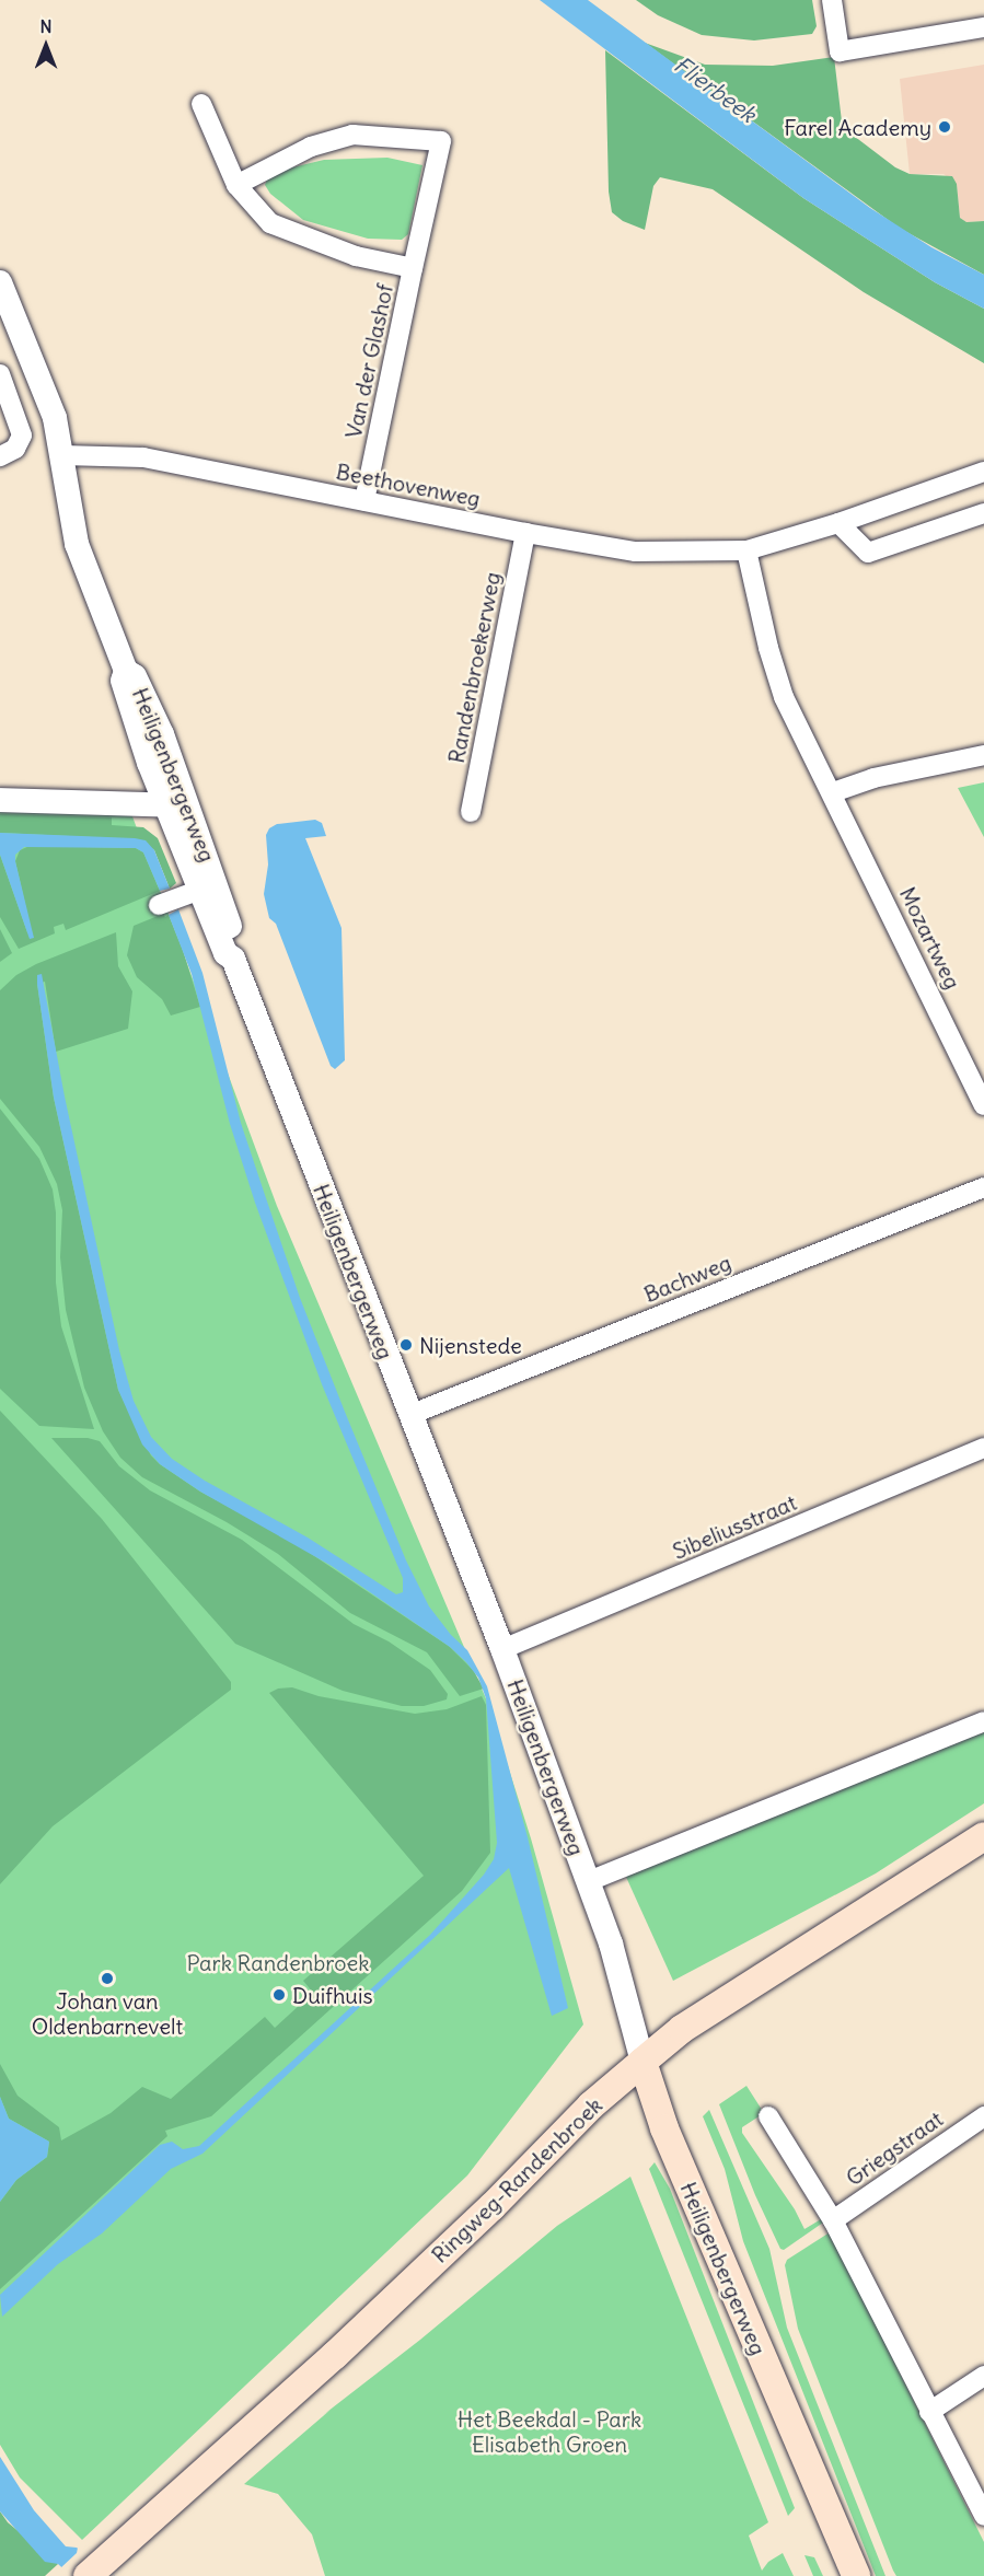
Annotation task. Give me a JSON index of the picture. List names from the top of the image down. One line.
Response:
{"streets":{"main road":["Heiligenbergerweg","Ringweg-Randenbroek"],"street":["Van der Glashof","Beethovenweg","Randenbroekerweg","Mozartweg","Bachweg","Sibeliusstraat","Griegstraat"]},"crossings":[["Van der Glashof","Beethovenweg"],["Beethovenweg","Randenbroekerweg"],["Beethovenweg","Heiligenbergerweg"],["Heiligenbergerweg","Bachweg"],["Heiligenbergerweg","Sibeliusstraat"],["Heiligenbergerweg","Ringweg-Randenbroek"]],"water":["Flierbeek"],"parks":["Park Randenbroek","Het Beekdal - Park Elisabeth Groen"],"places":["Farel Academy","Nijenstede","Johan van Oldenbarnevelt","Duifhuis"],"north":"top"}
